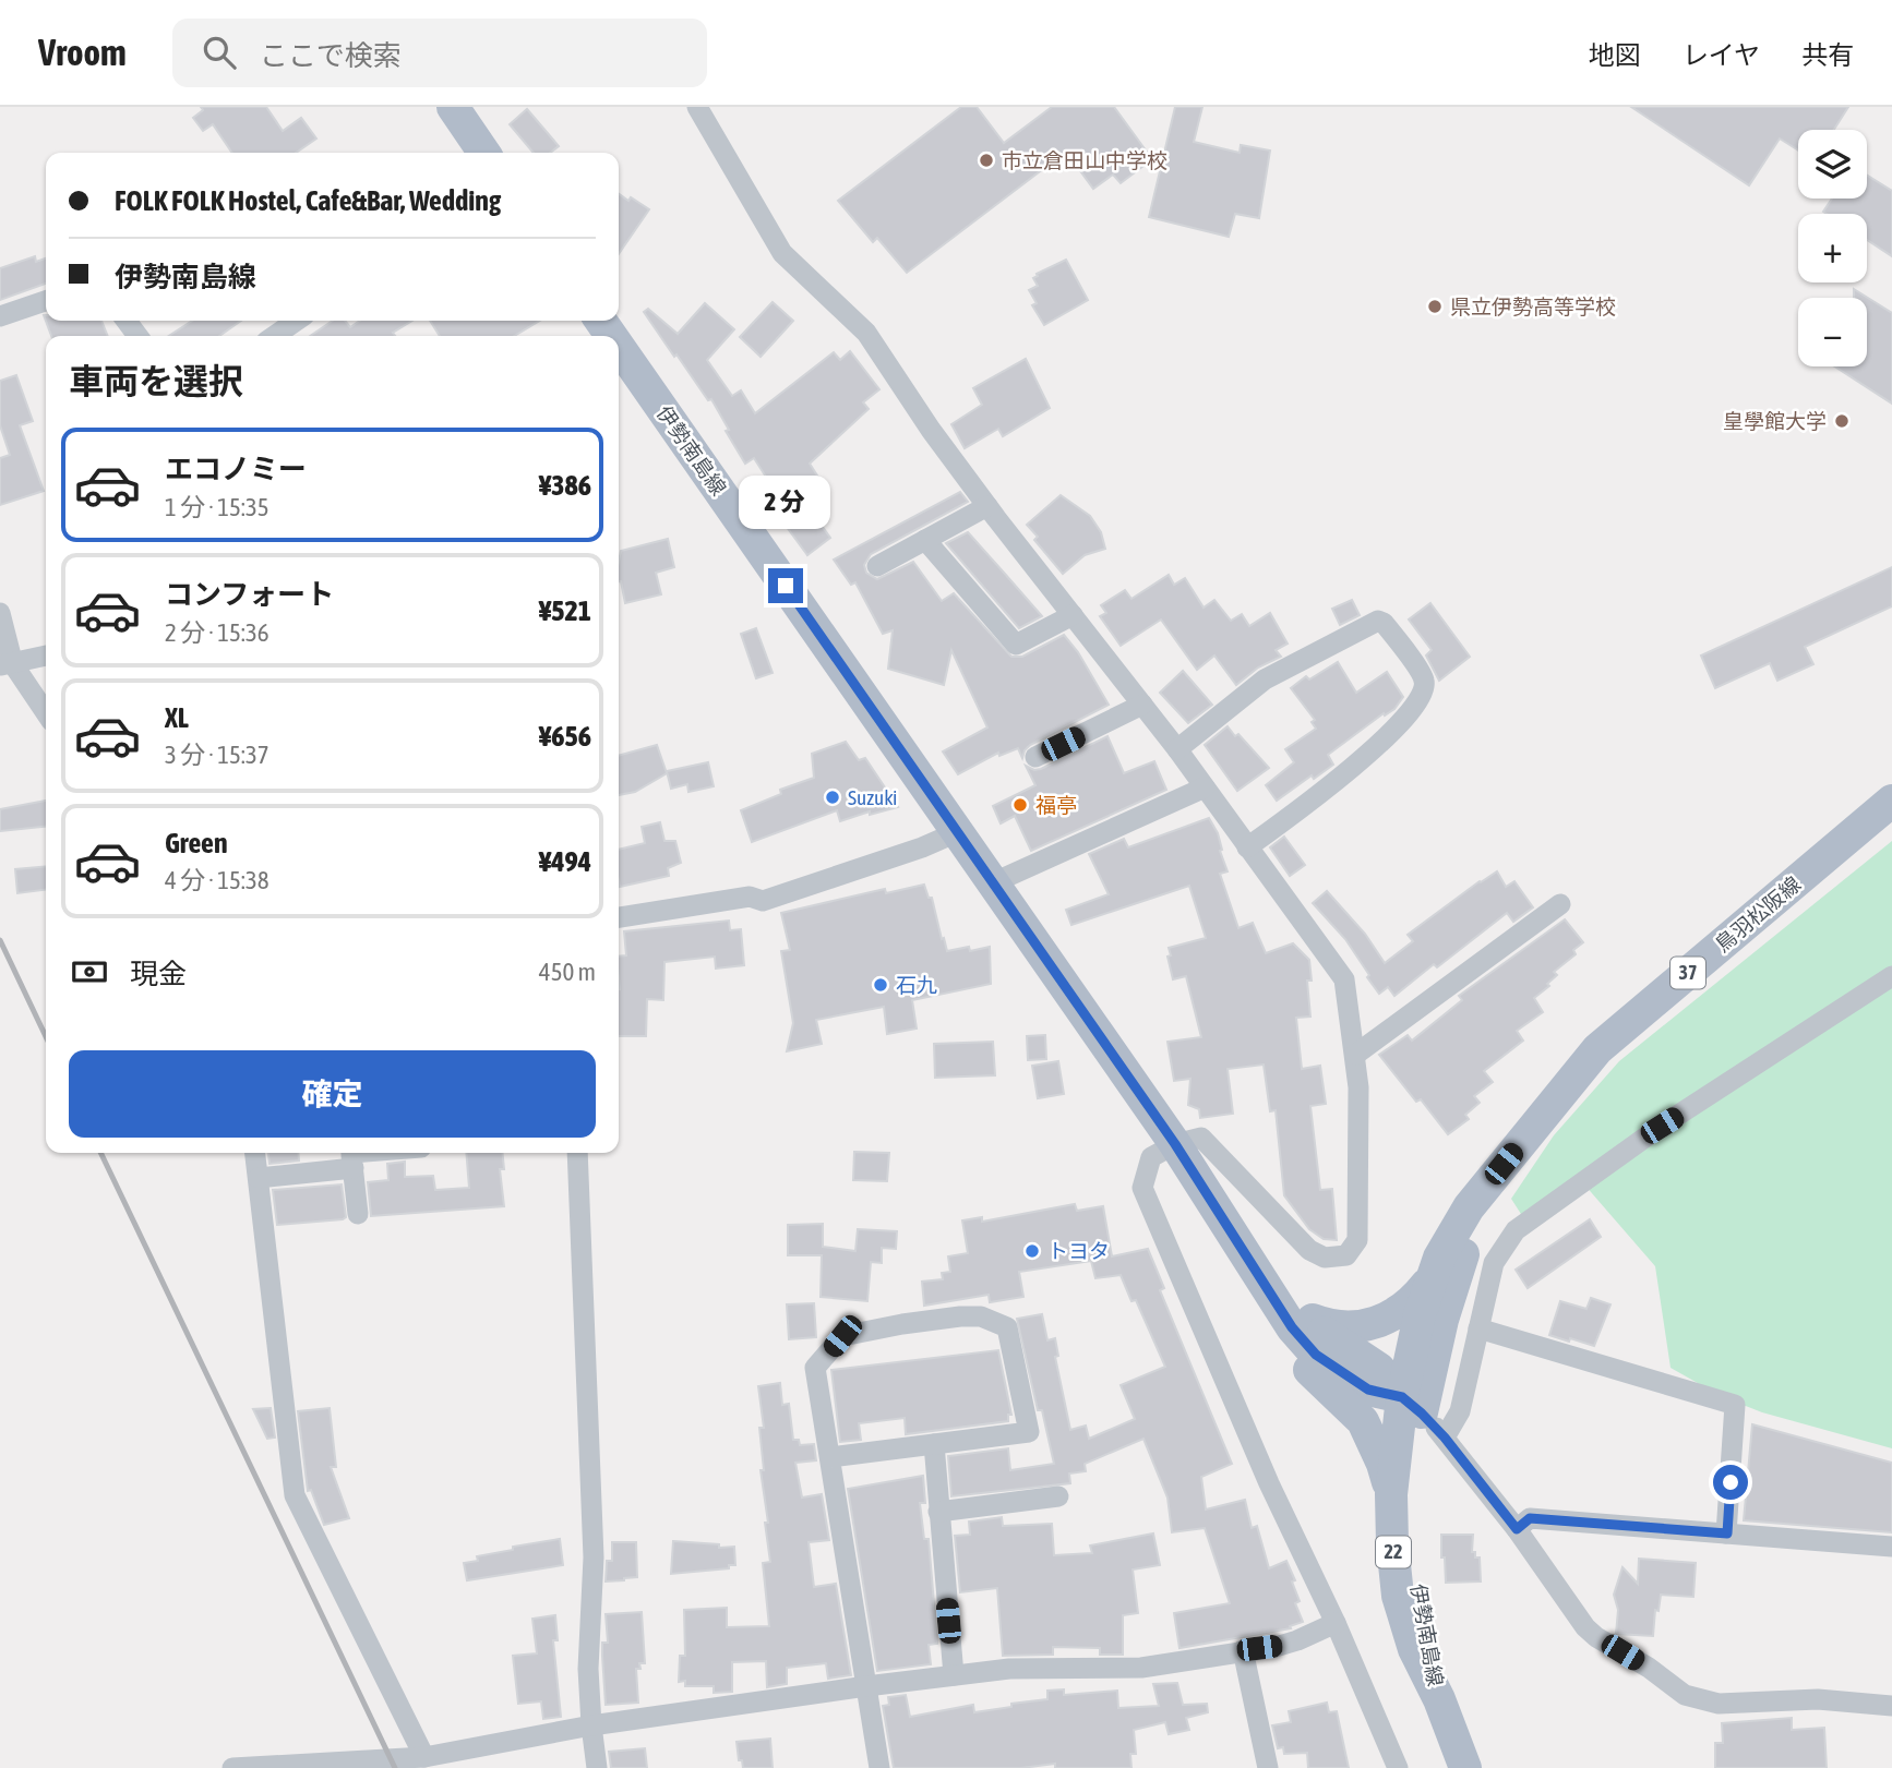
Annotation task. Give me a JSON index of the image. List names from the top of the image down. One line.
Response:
{"streets":{"main road":["伊勢南島線","鳥羽松阪線","37","22"]},"crossings":[["伊勢南島線","鳥羽松阪線"]],"places":["市立倉田山中学校","県立伊勢高等学校","皇學館大学","Suzuki","福亭","石九","トヨタ"],"page":{"header":"Vroom","search":"ここで検索","nav":["地図","レイヤ","共有"],"map_buttons":["+","−"],"banner":["FOLK FOLK Hostel, Cafe&Bar, Wedding","伊勢南島線"],"heading":"車両を選択","list":[{"name":"エコノミー","note":"1 分 · 15:35","value":"¥386"},{"name":"コンフォート","note":"2 分 · 15:36","value":"¥521"},{"name":"XL","note":"3 分 · 15:37","value":"¥656"},{"name":"Green","note":"4 分 · 15:38","value":"¥494"}],"bubble":"2 分","pay":["現金","450 m"],"buttons":"確定"}}
